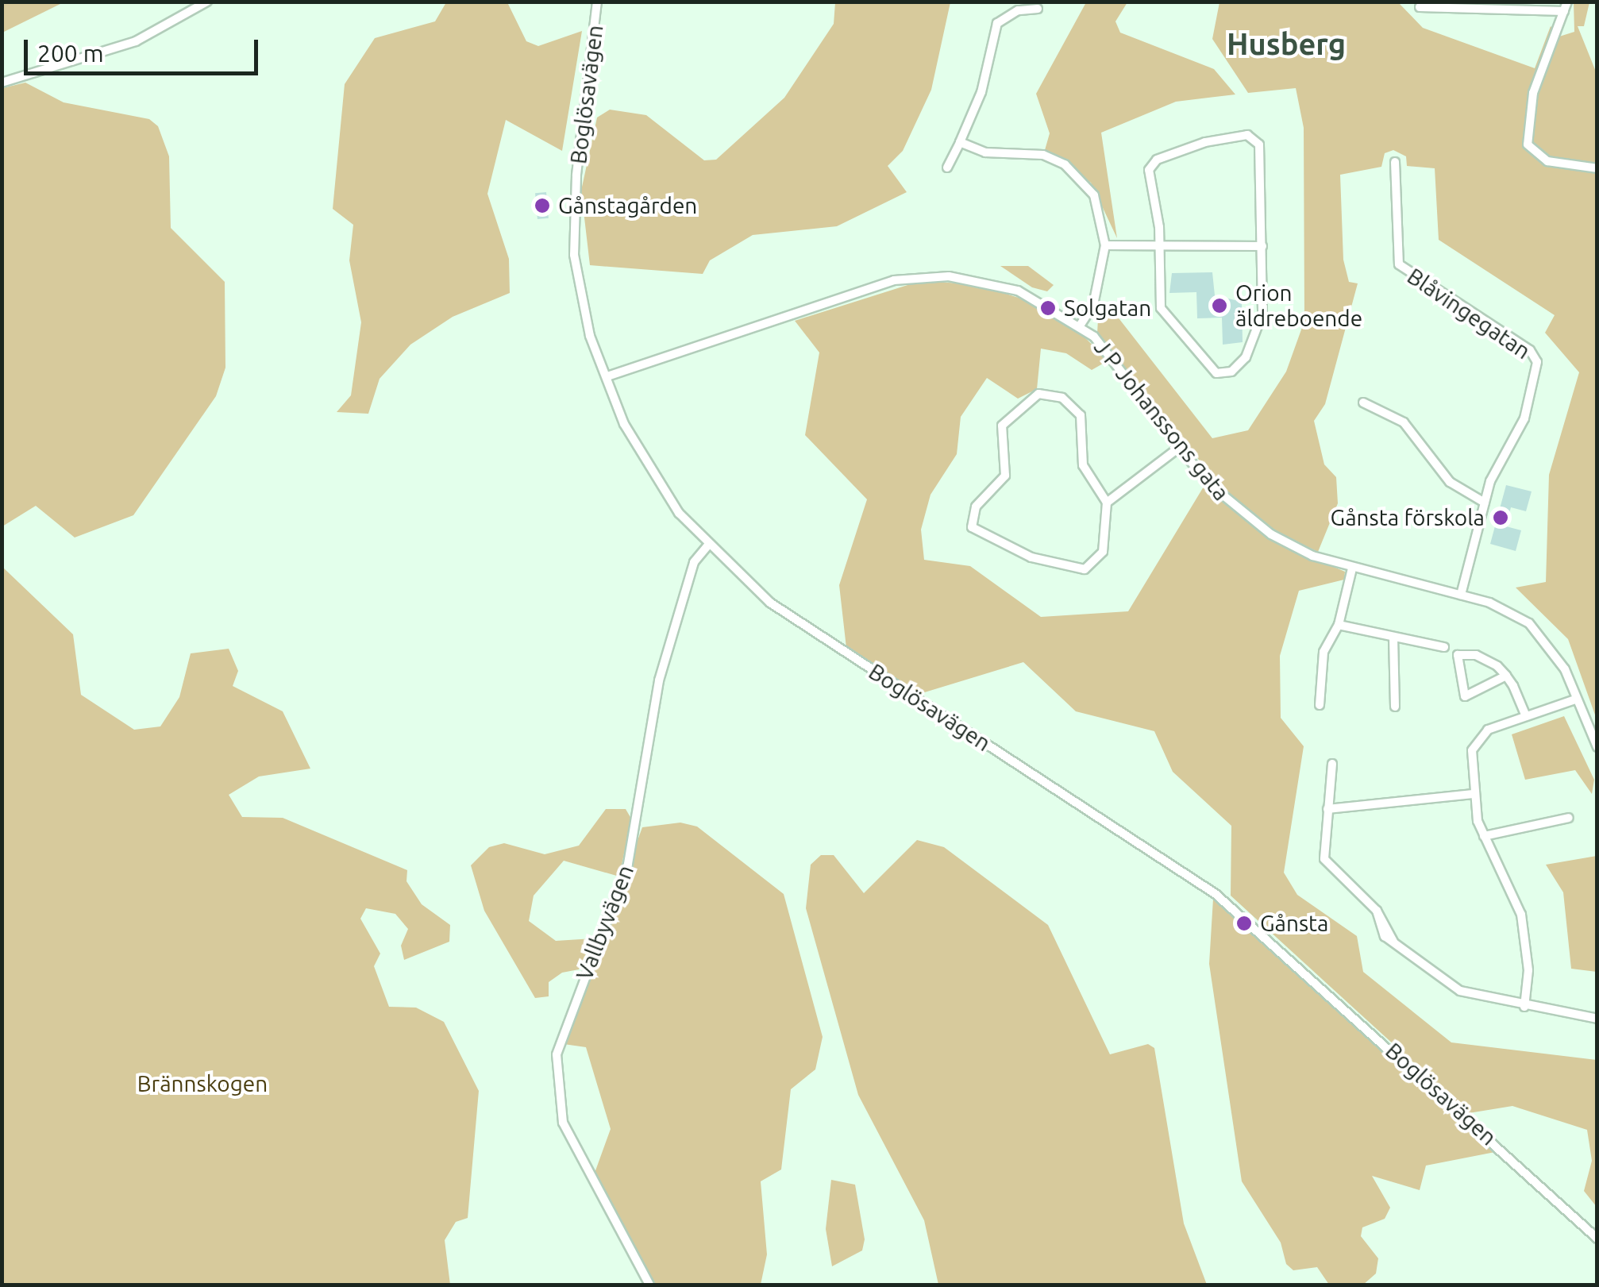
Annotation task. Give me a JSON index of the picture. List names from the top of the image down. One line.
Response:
{"streets":{"street":["Boglösavägen","Blåvingegatan","J P Johanssons gata","Vallbyvägen"]},"crossings":[["Boglösavägen","J P Johanssons gata"],["Boglösavägen","Vallbyvägen"],["Blåvingegatan","J P Johanssons gata"]],"districts":["Husberg"],"parks":["Brännskogen"],"places":["Gånstagården","Orion äldreboende","Solgatan","Gånsta förskola","Gånsta"],"scale_bar":"200 m"}
